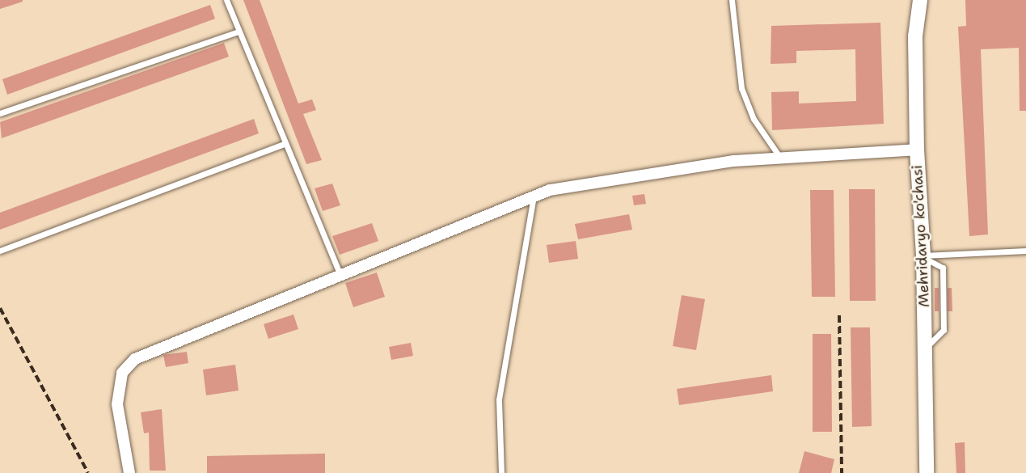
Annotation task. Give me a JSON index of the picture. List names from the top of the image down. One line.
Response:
{"streets":{"main road":["Мehridaryo ko'chasi"]}}
